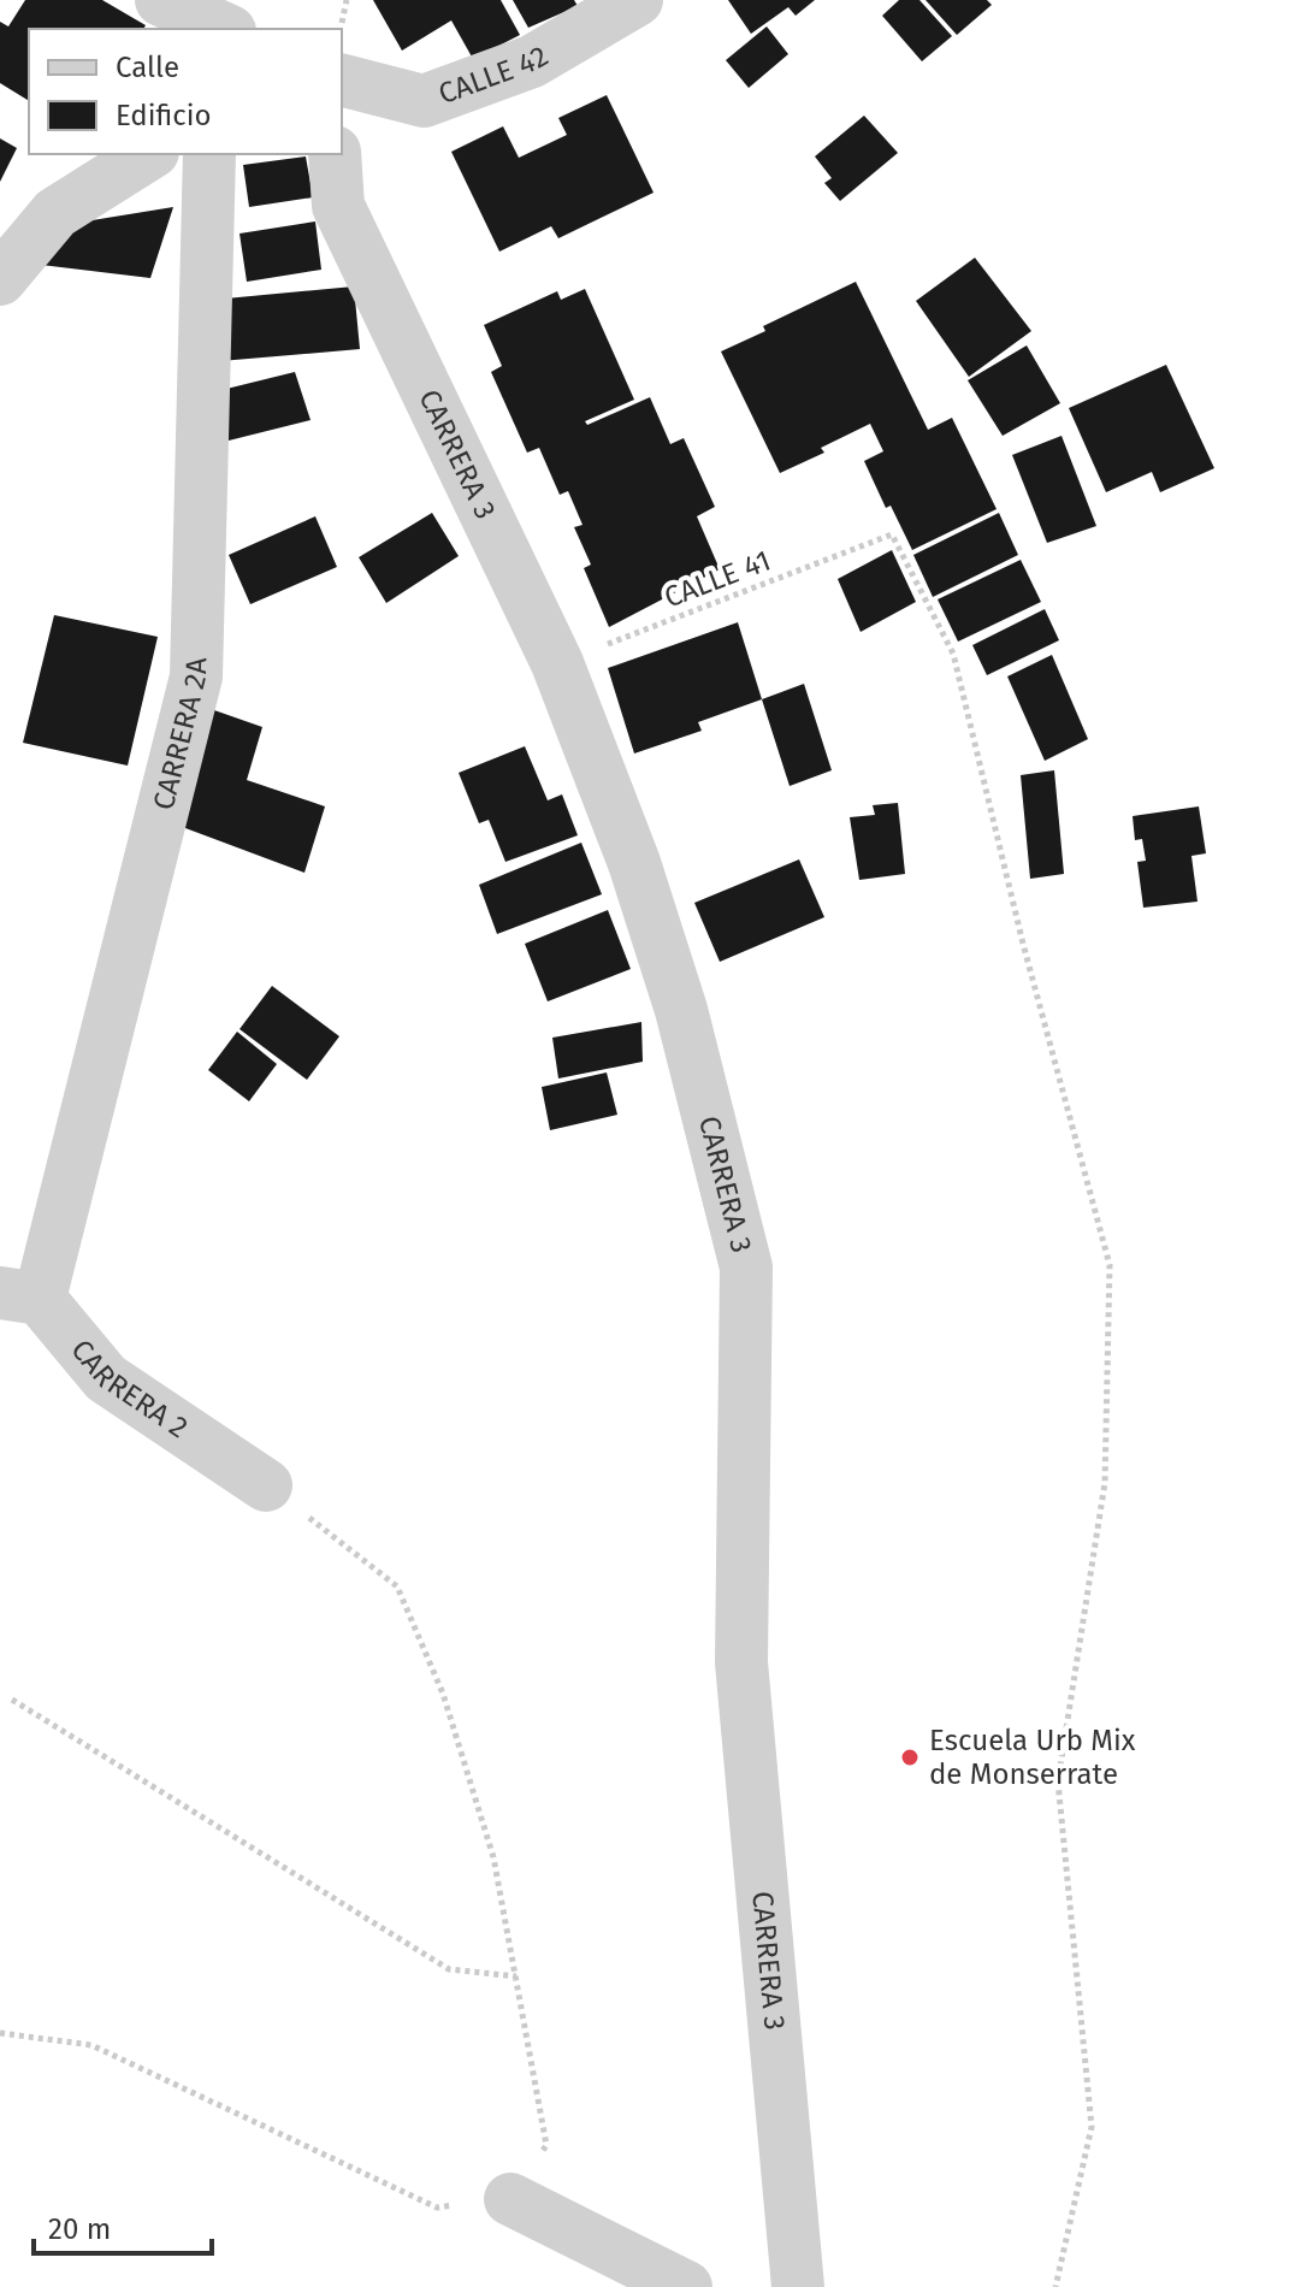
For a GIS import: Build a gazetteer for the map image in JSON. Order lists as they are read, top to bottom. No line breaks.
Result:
{"streets":{"street":["CALLE 42","CARRERA 3","CARRERA 2A","CARRERA 2"],"path":["CALLE 41"]},"crossings":[["CARRERA 3","CALLE 41"],["CARRERA 2A","CARRERA 2"]],"places":["Escuela Urb Mix de Monserrate"],"legend":["Calle","Edificio"],"scale_bar":"20 m"}
